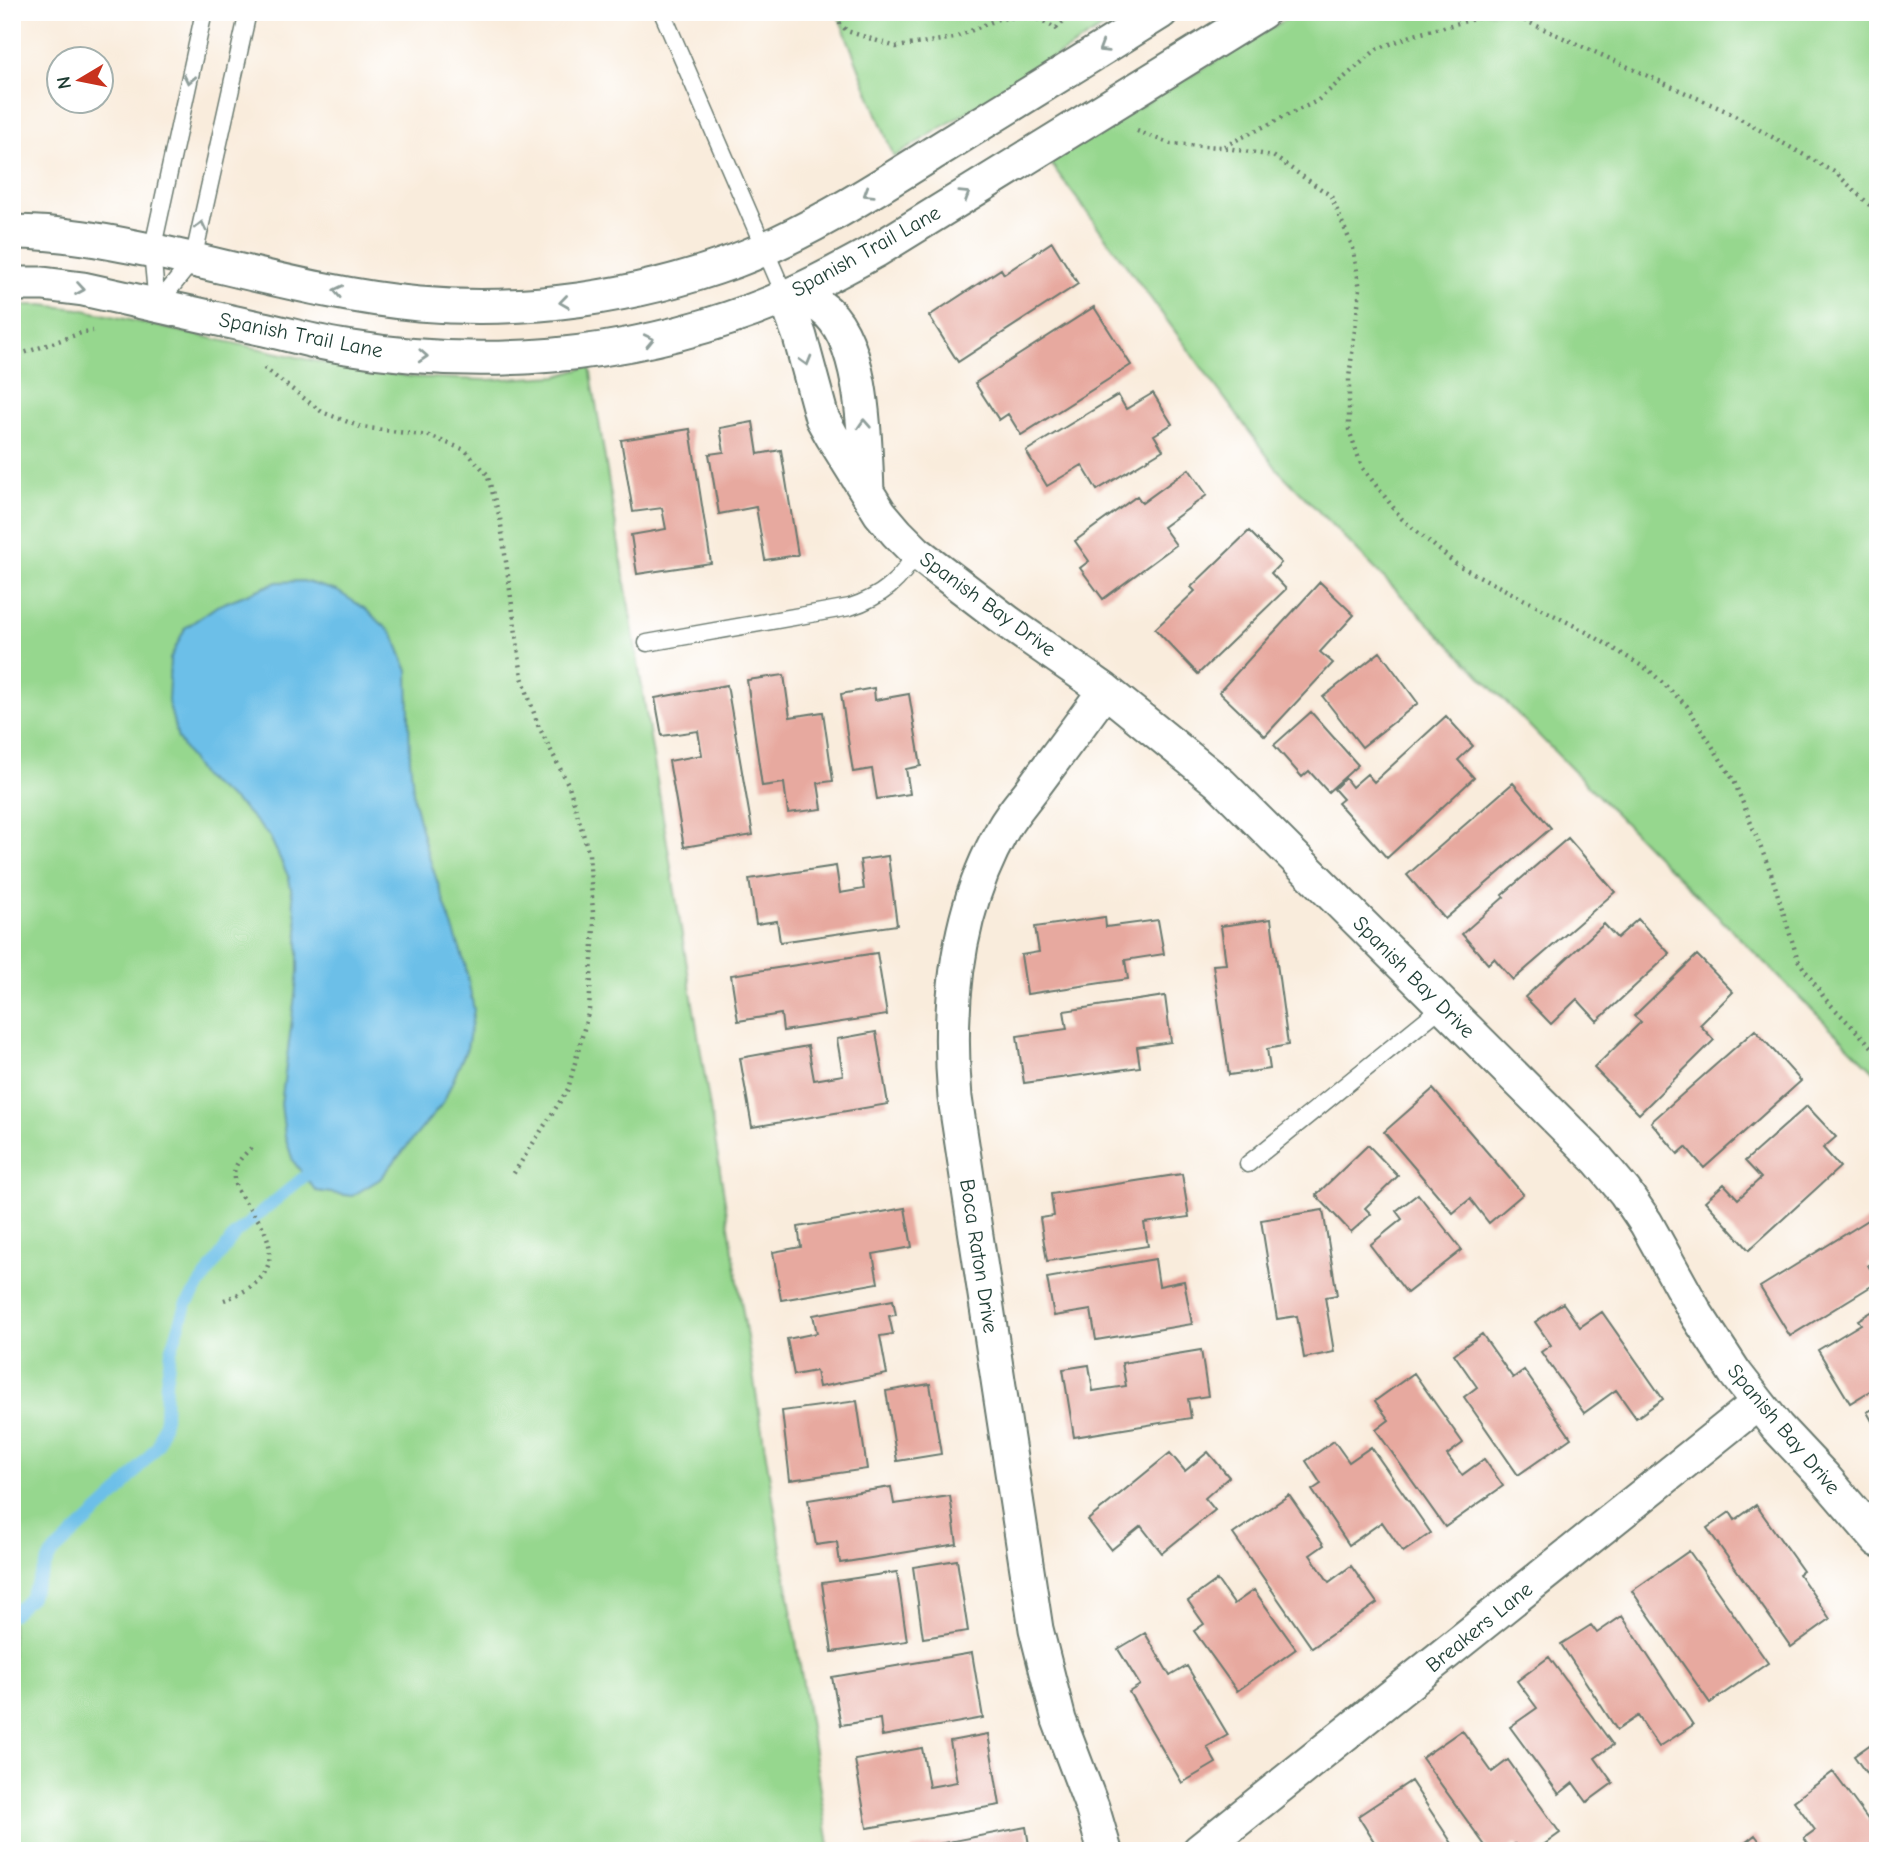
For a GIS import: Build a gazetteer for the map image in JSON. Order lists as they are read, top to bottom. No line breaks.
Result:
{"streets":{"street":["Spanish Trail Lane","Spanish Bay Drive","Boca Raton Drive","Breakers Lane"]},"crossings":[["Spanish Trail Lane","Spanish Bay Drive"],["Spanish Bay Drive","Boca Raton Drive"],["Spanish Bay Drive","Breakers Lane"]],"north":"left"}
